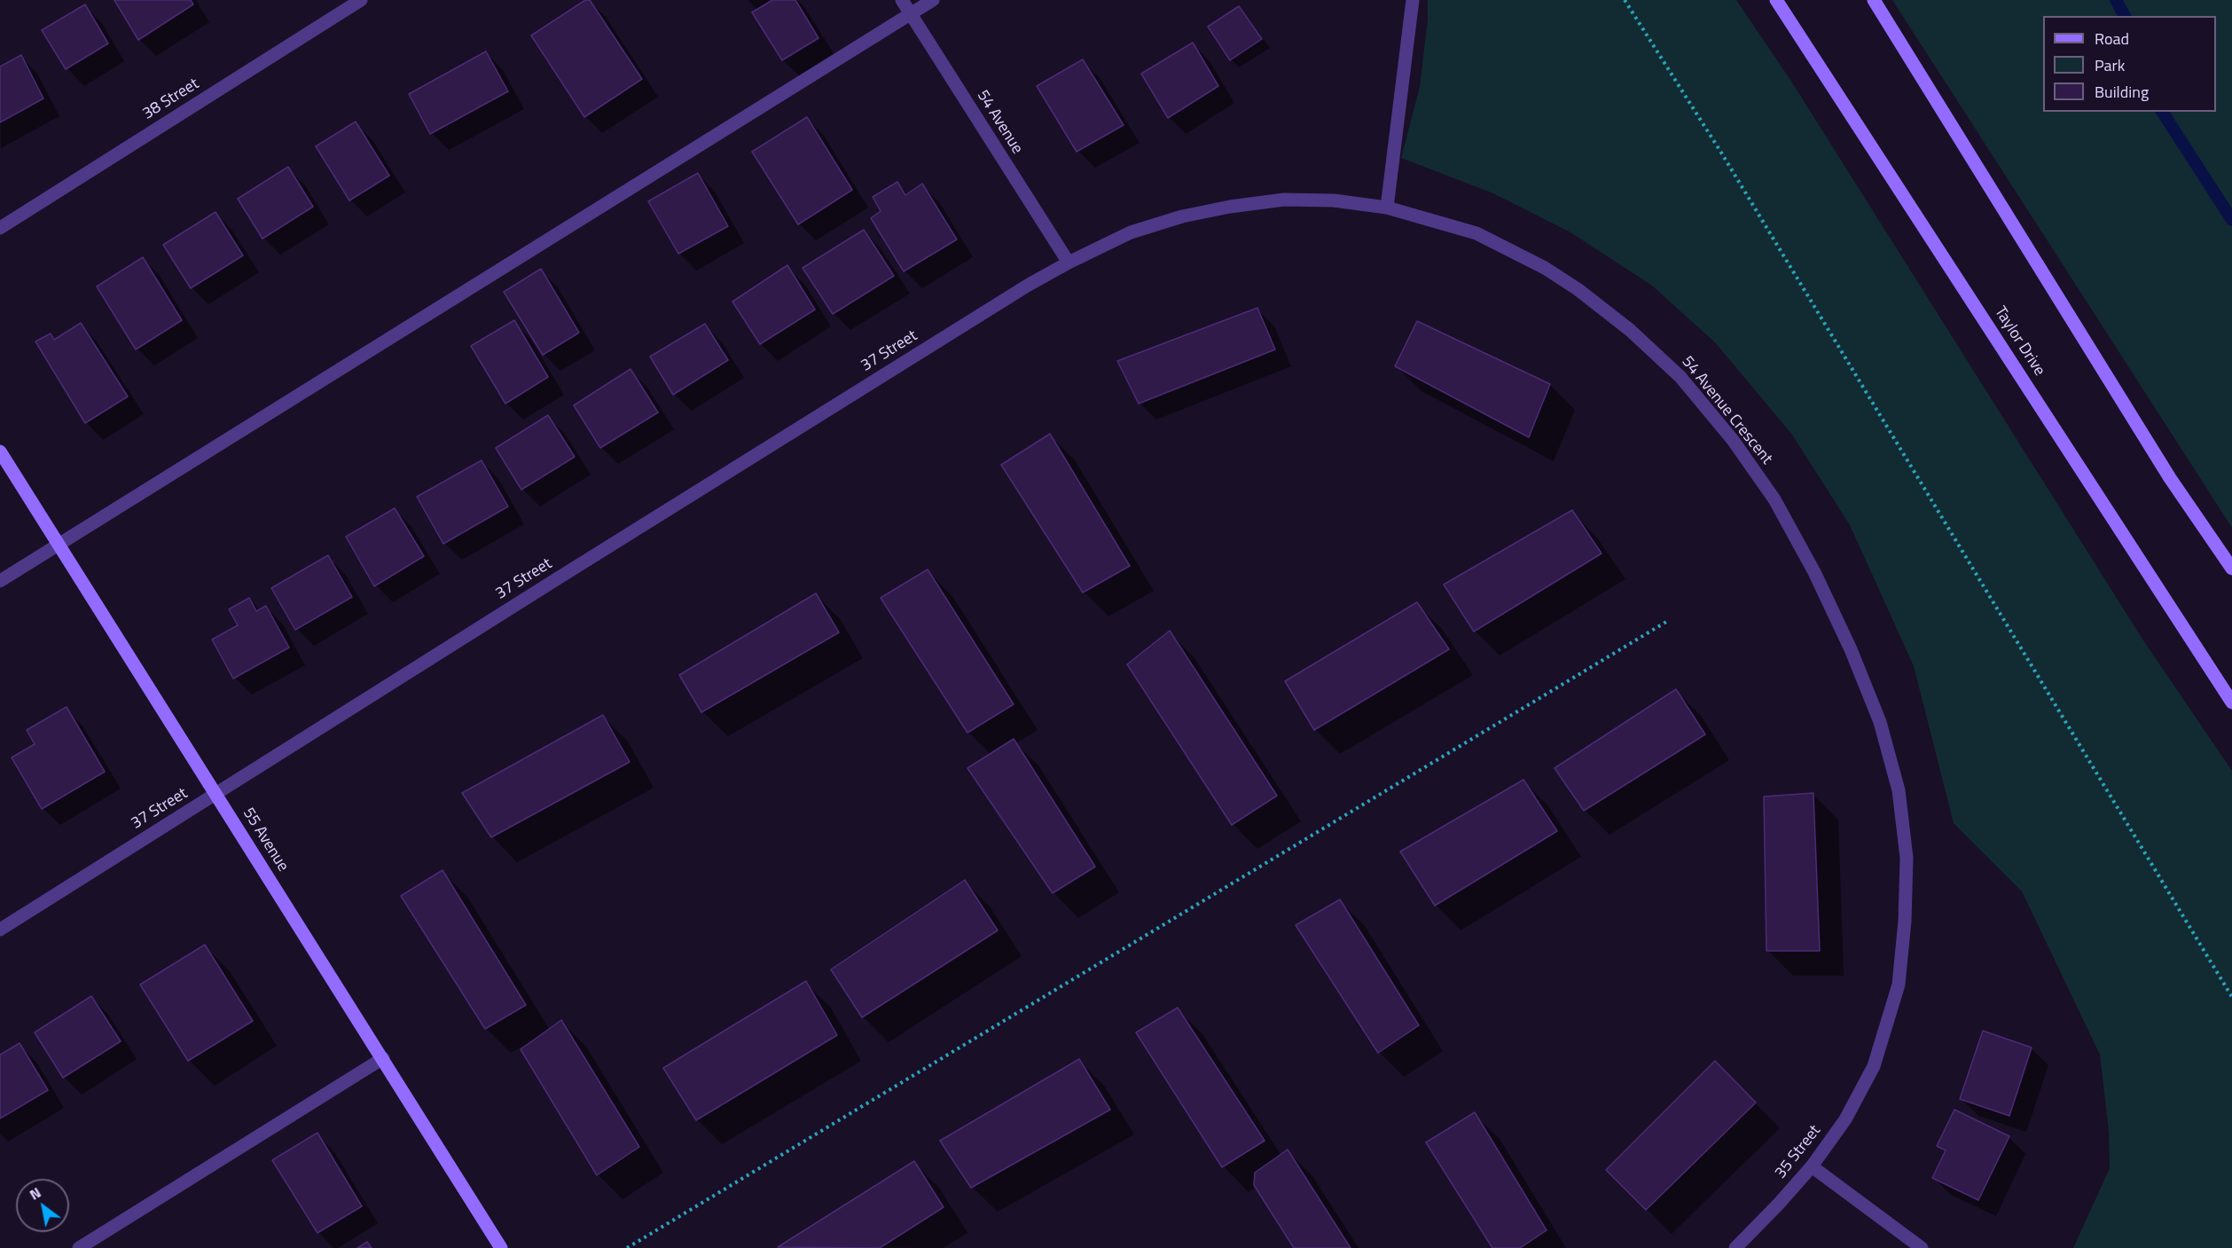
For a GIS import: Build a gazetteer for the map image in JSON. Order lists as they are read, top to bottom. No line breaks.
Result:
{"streets":{"main road":["Taylor Drive","55 Avenue"],"street":["38 Street","54 Avenue","37 Street","54 Avenue Crescent","35 Street"]},"crossings":[["54 Avenue","37 Street"],["54 Avenue","54 Avenue Crescent"],["37 Street","54 Avenue Crescent"],["37 Street","55 Avenue"],["54 Avenue Crescent","35 Street"]],"legend":["Road","Park","Building"],"north":"top left"}
